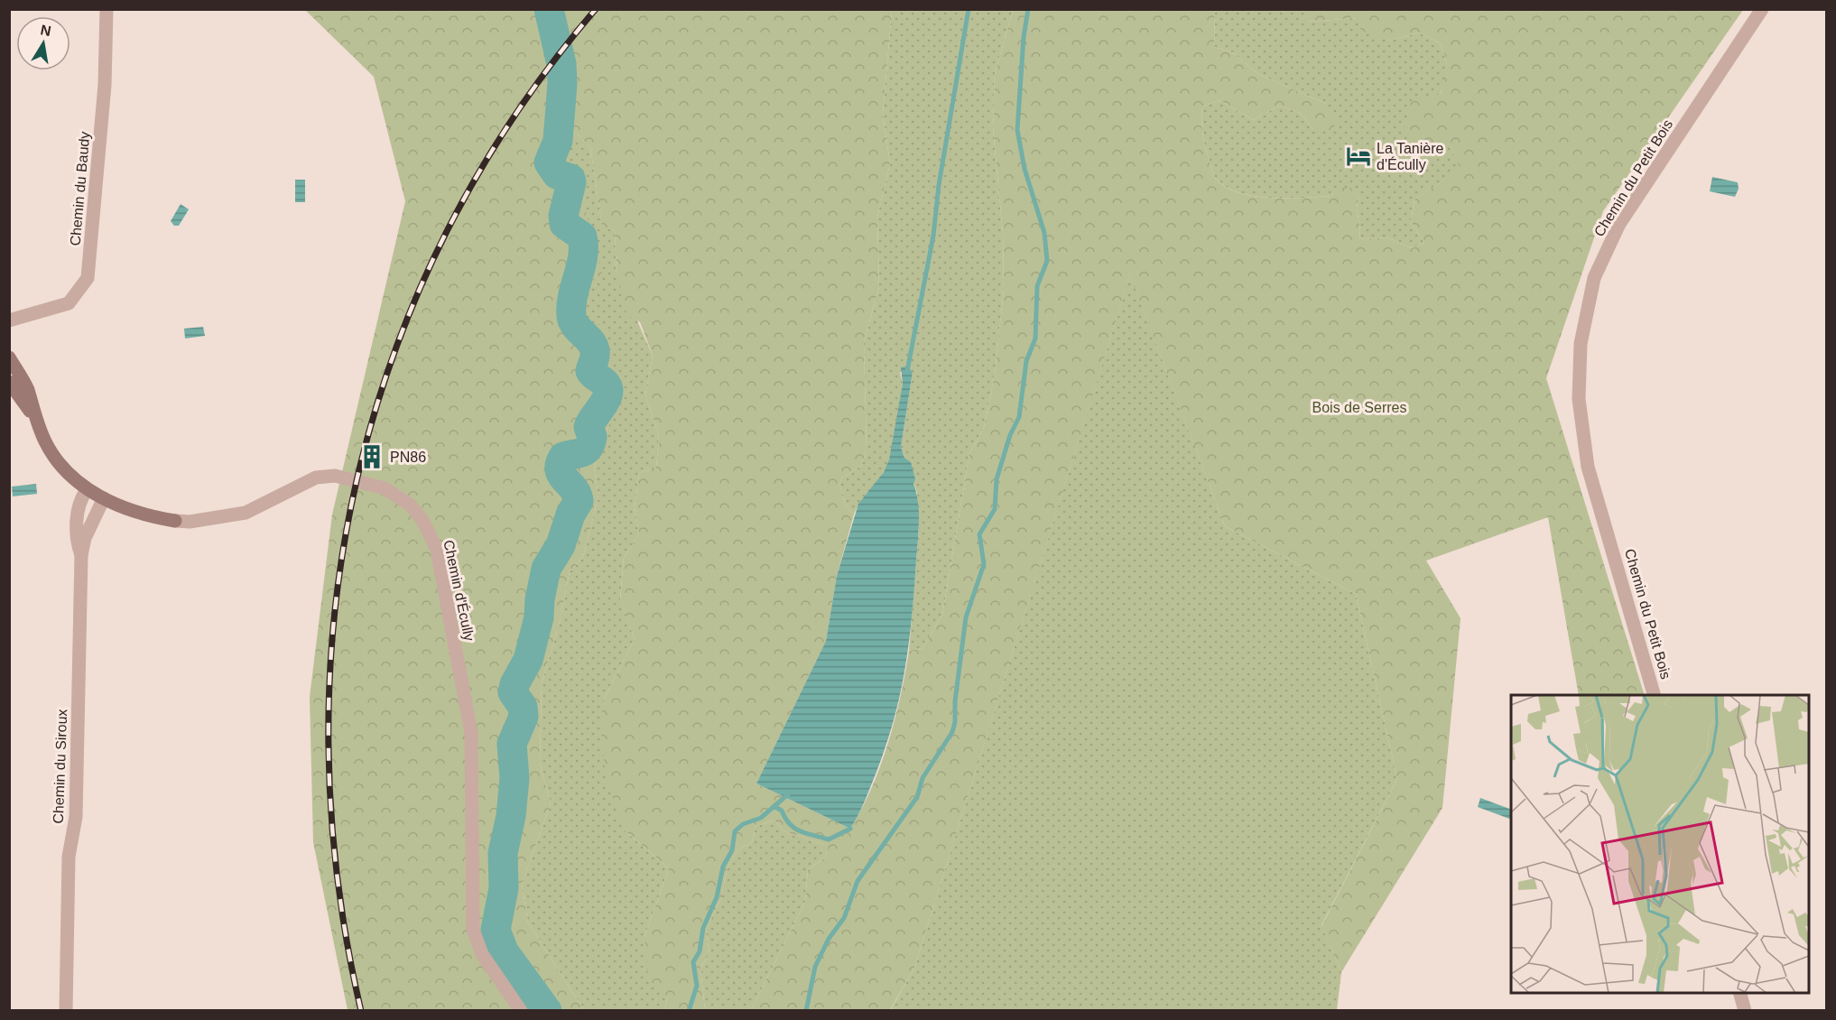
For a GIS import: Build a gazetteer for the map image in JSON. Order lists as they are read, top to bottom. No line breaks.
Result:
{"streets":{"street":["Chemin du Petit Bois","Chemin du Baudy","Chemin d'Écully","Chemin du Siroux"]},"crossings":[["Chemin d'Écully","Chemin du Siroux"]],"parks":["Bois de Serres"],"places":{"hotel":["La Tanière d'Écully"],"building":["PN86"]},"north":"top"}
